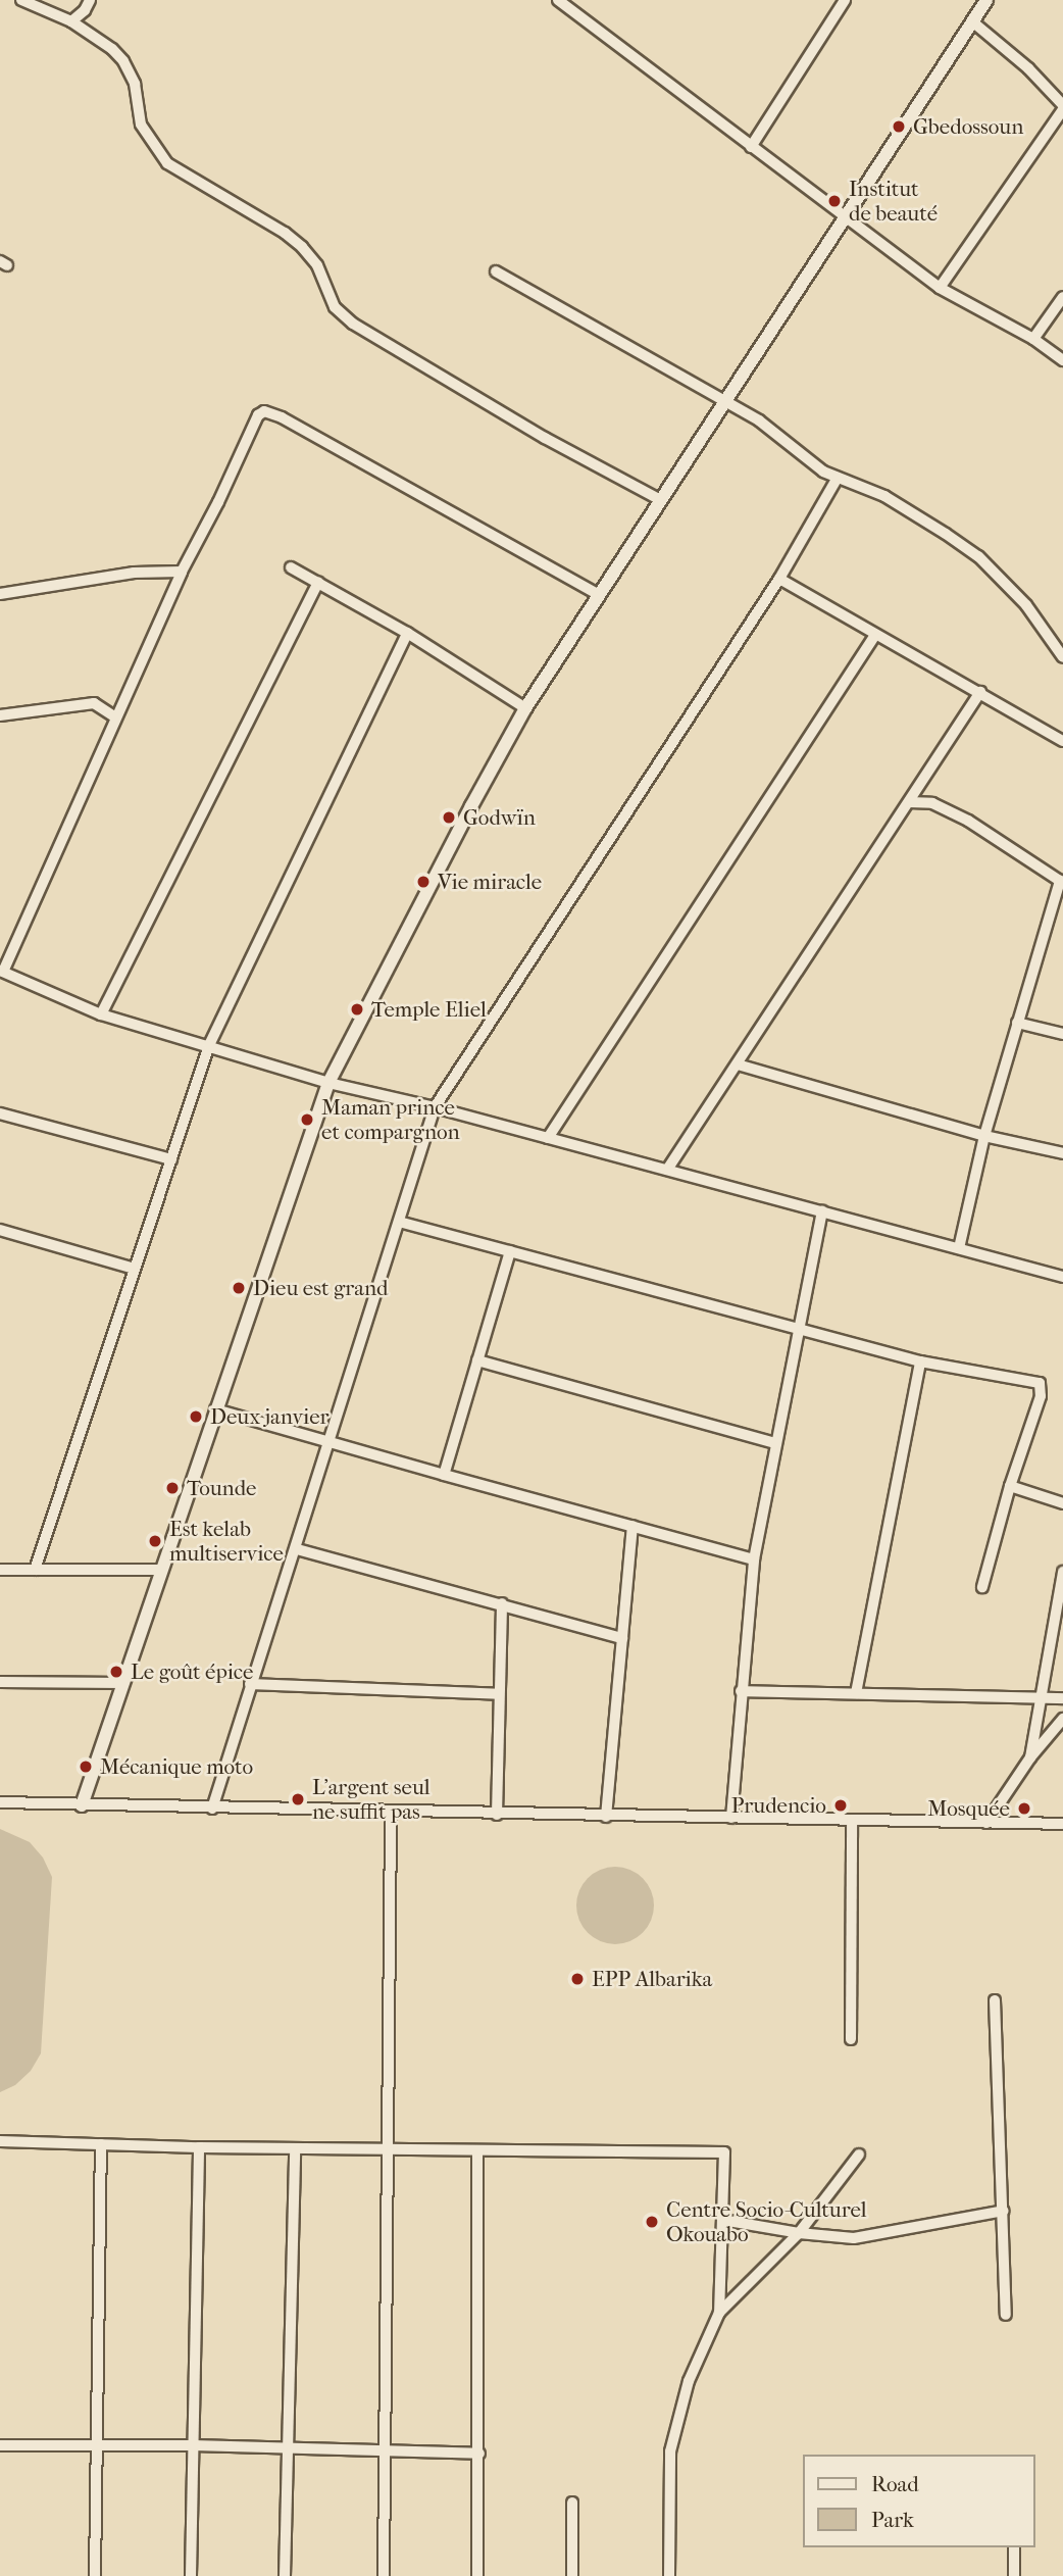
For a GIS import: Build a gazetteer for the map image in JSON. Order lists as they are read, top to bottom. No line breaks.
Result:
{"places":["Gbedossoun","Institut de beauté","Godwïn","Vie miracle","Temple Eliel","Maman prince et compargnon","Dieu est grand","Deux janvier","Tounde","Est kelab multiservice","Le goût épice","Mécanique moto","L'argent seul ne suffit pas","Prudencio","Mosquée","EPP Albarika","Centre Socio-Culturel Okouabo"],"legend":["Road","Park"]}
